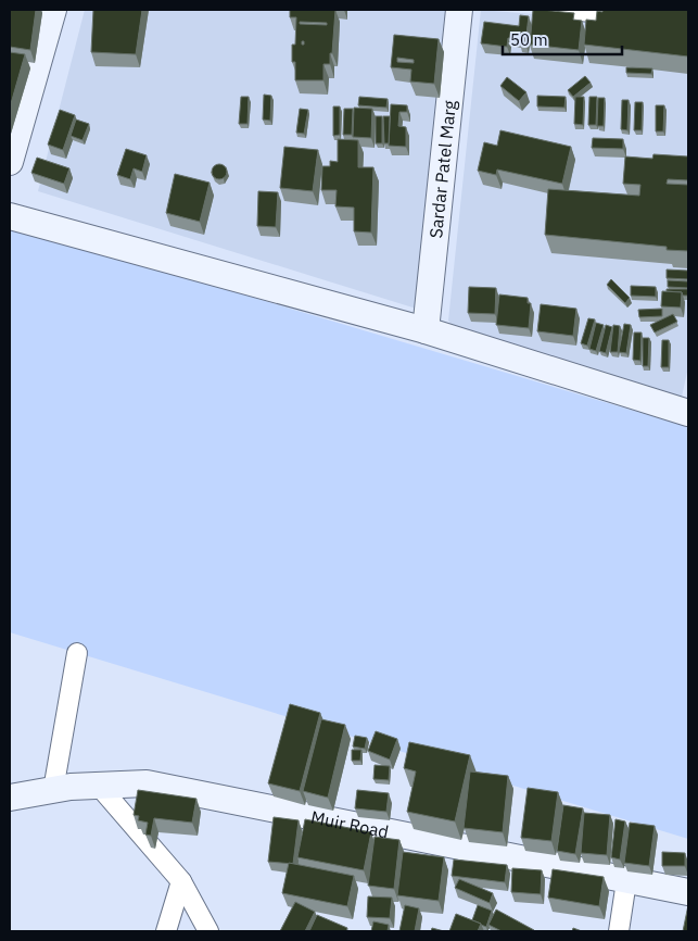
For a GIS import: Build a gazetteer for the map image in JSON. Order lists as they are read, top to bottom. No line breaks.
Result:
{"streets":{"street":["Sardar Patel Marg","Muir Road"]},"scale_bar":"50 m"}
